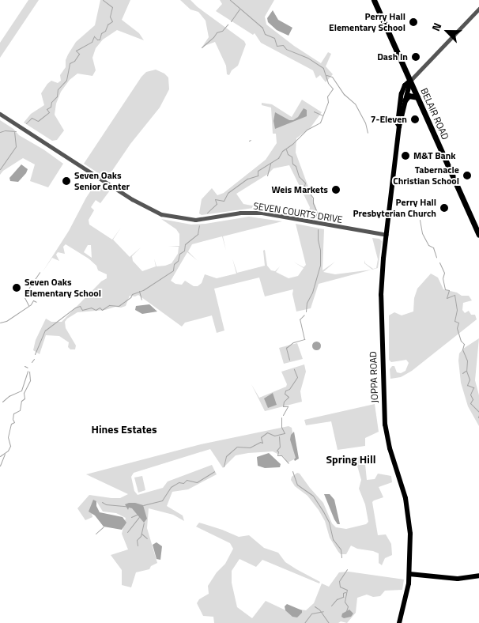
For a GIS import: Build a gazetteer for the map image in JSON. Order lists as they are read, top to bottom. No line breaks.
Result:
{"streets":{"highway":["BELAIR ROAD"],"main road":["JOPPA ROAD"],"street":["SEVEN COURTS DRIVE"]},"crossings":[["BELAIR ROAD","JOPPA ROAD"],["SEVEN COURTS DRIVE","JOPPA ROAD"]],"districts":["Hines Estates","Spring Hill"],"places":["Perry Hall Elementary School","Dash In","7-Eleven","M&T Bank","Tabernacle Christian School","Seven Oaks Senior Center","Weis Markets","Perry Hall Presbyterian Church","Seven Oaks Elementary School"],"north":"top left"}
